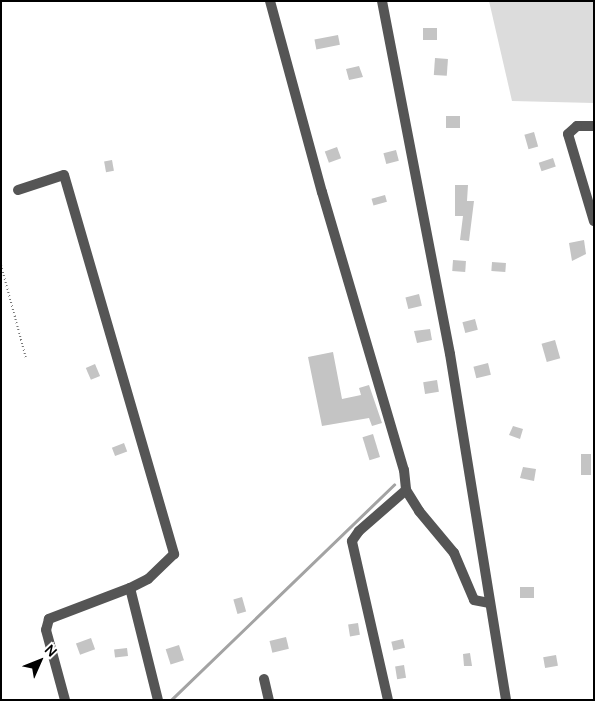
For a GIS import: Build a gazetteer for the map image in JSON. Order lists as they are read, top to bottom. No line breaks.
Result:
{"north":"top right"}
